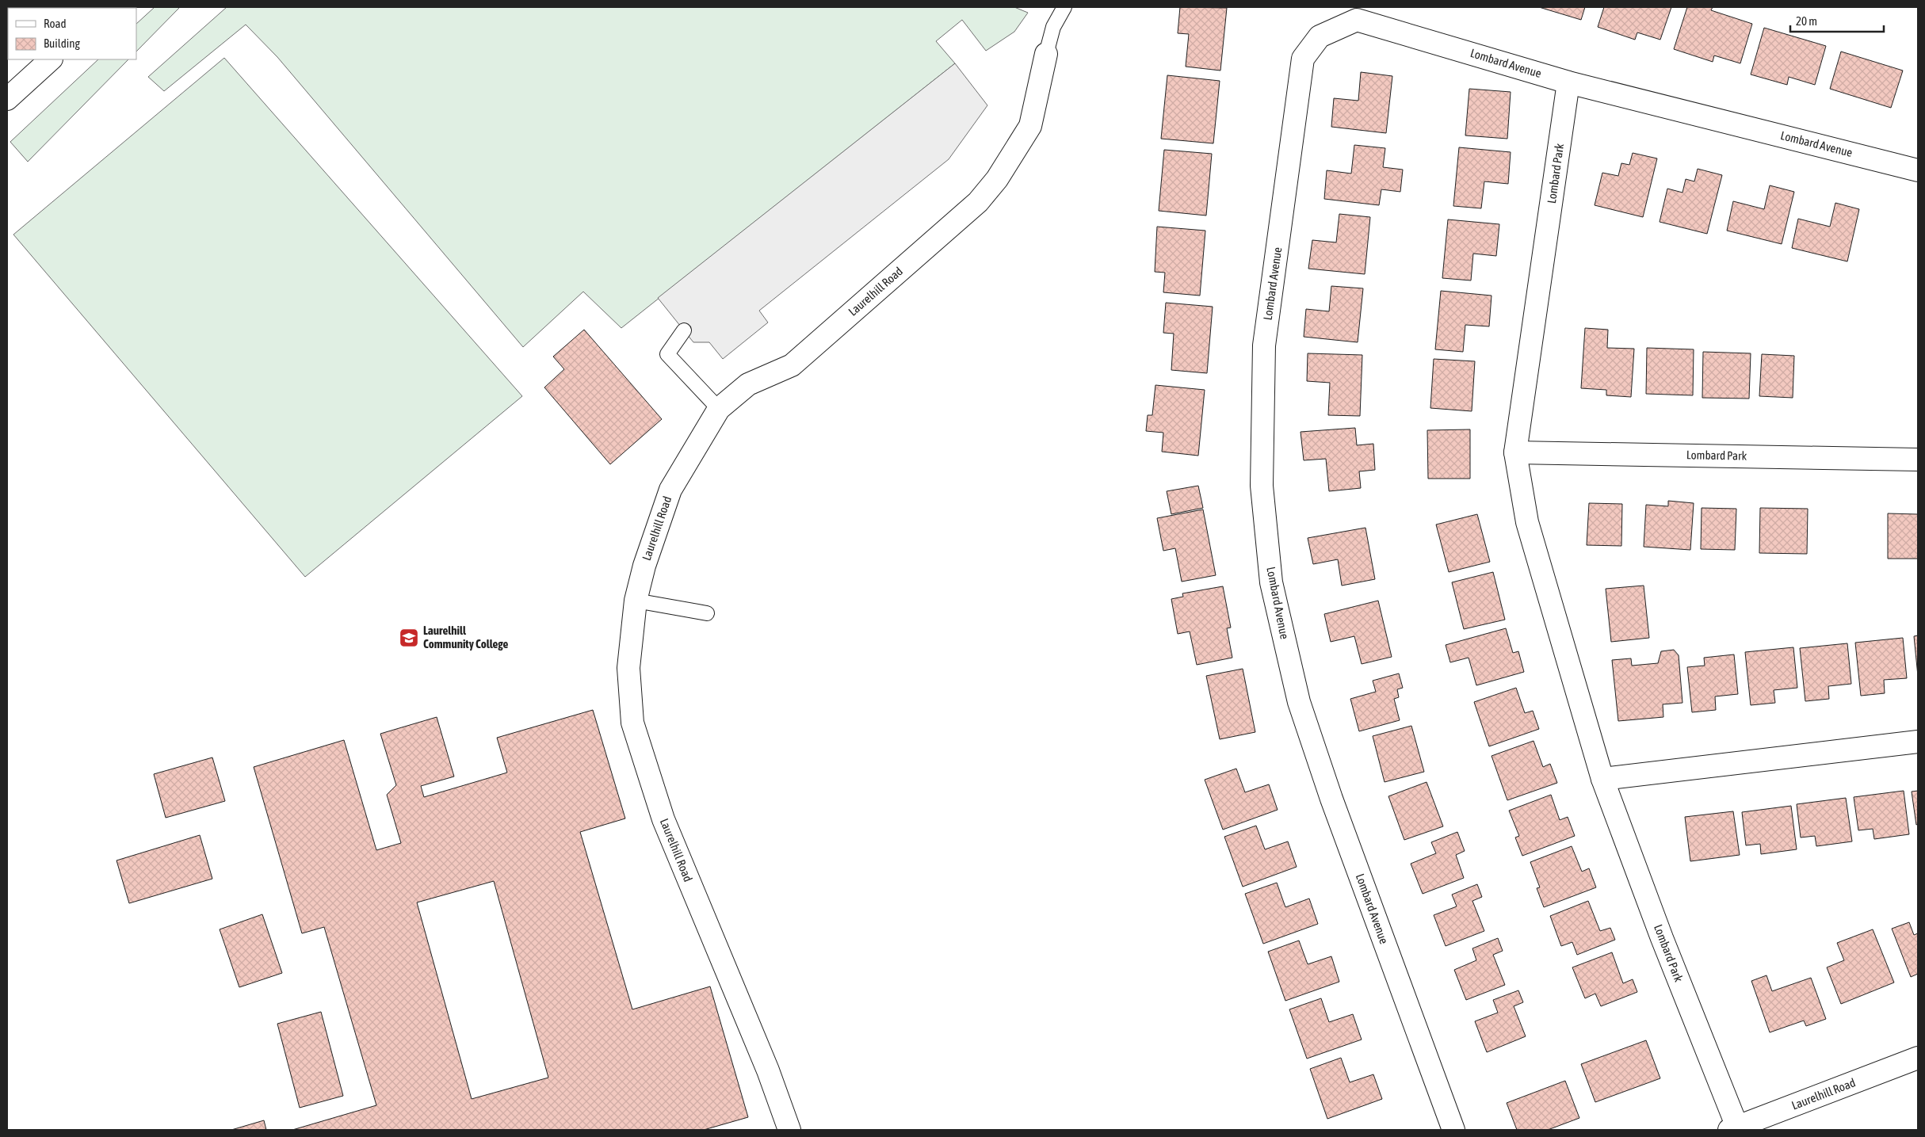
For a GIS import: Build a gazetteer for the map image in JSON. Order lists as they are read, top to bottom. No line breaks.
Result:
{"streets":{"street":["Lombard Avenue","Lombard Park","Laurelhill Road"]},"crossings":[["Lombard Avenue","Lombard Park"],["Lombard Park","Laurelhill Road"]],"places":{"school or university":["Laurelhill Community College"]},"legend":["Road","Building"],"scale_bar":"20 m"}
